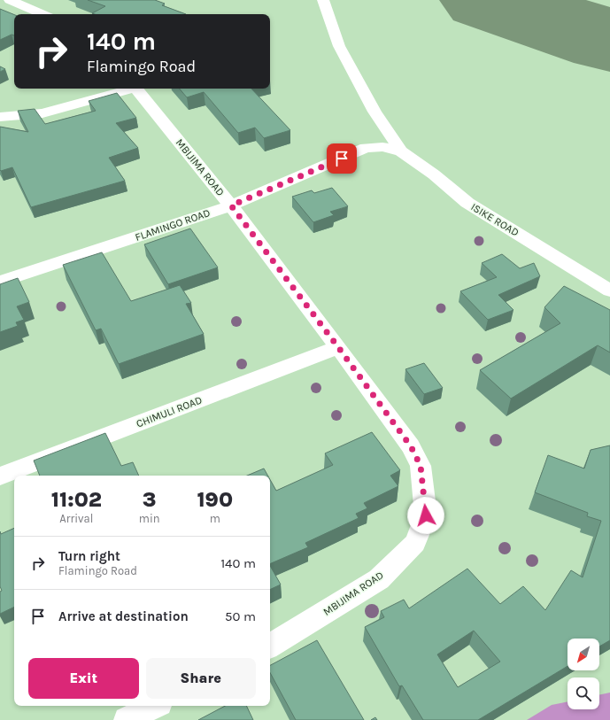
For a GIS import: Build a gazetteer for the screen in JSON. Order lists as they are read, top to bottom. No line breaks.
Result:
{"streets":{"street":["MBIJIMA ROAD","ISIKE ROAD","FLAMINGO ROAD","CHIMULI ROAD"]},"crossings":[["MBIJIMA ROAD","FLAMINGO ROAD"],["MBIJIMA ROAD","CHIMULI ROAD"],["ISIKE ROAD","FLAMINGO ROAD"]],"north":"bottom left","page":{"turn":["140 m","Flamingo Road"],"eta":["11:02","Arrival","3","min","190","m"],"list":[{"name":"Turn right","note":"Flamingo Road","value":"140 m"},{"name":"Arrive at destination","value":"50 m"}],"buttons":["Exit","Share"]}}
